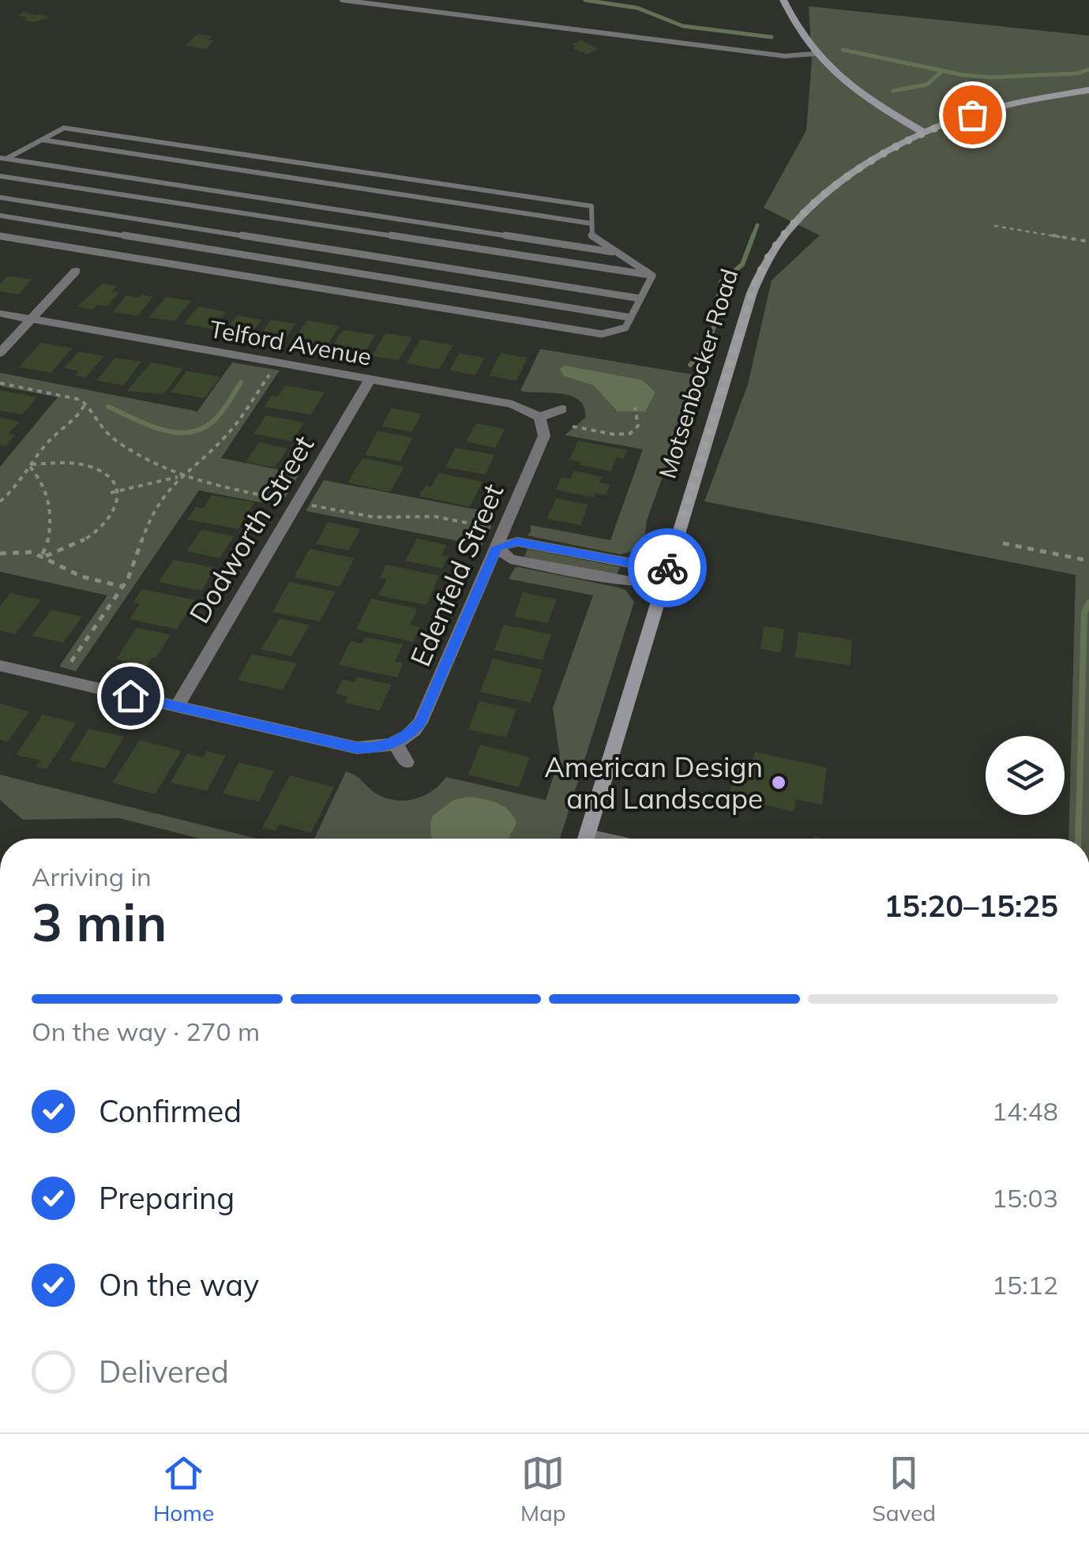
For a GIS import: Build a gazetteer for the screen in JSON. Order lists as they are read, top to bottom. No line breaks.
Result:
{"streets":{"main road":["Motsenbocker Road"],"street":["Telford Avenue","Dodworth Street","Edenfeld Street"]},"crossings":[["Telford Avenue","Dodworth Street"],["Telford Avenue","Edenfeld Street"]],"places":["American Design and Landscape"],"page":{"heading":["3 min","Arriving in","15:20–15:25"],"bar":"On the way · 270 m","list":[["Confirmed","14:48"],["Preparing","15:03"],["On the way","15:12"],"Delivered"],"tabs":["Home","Map","Saved"]}}
